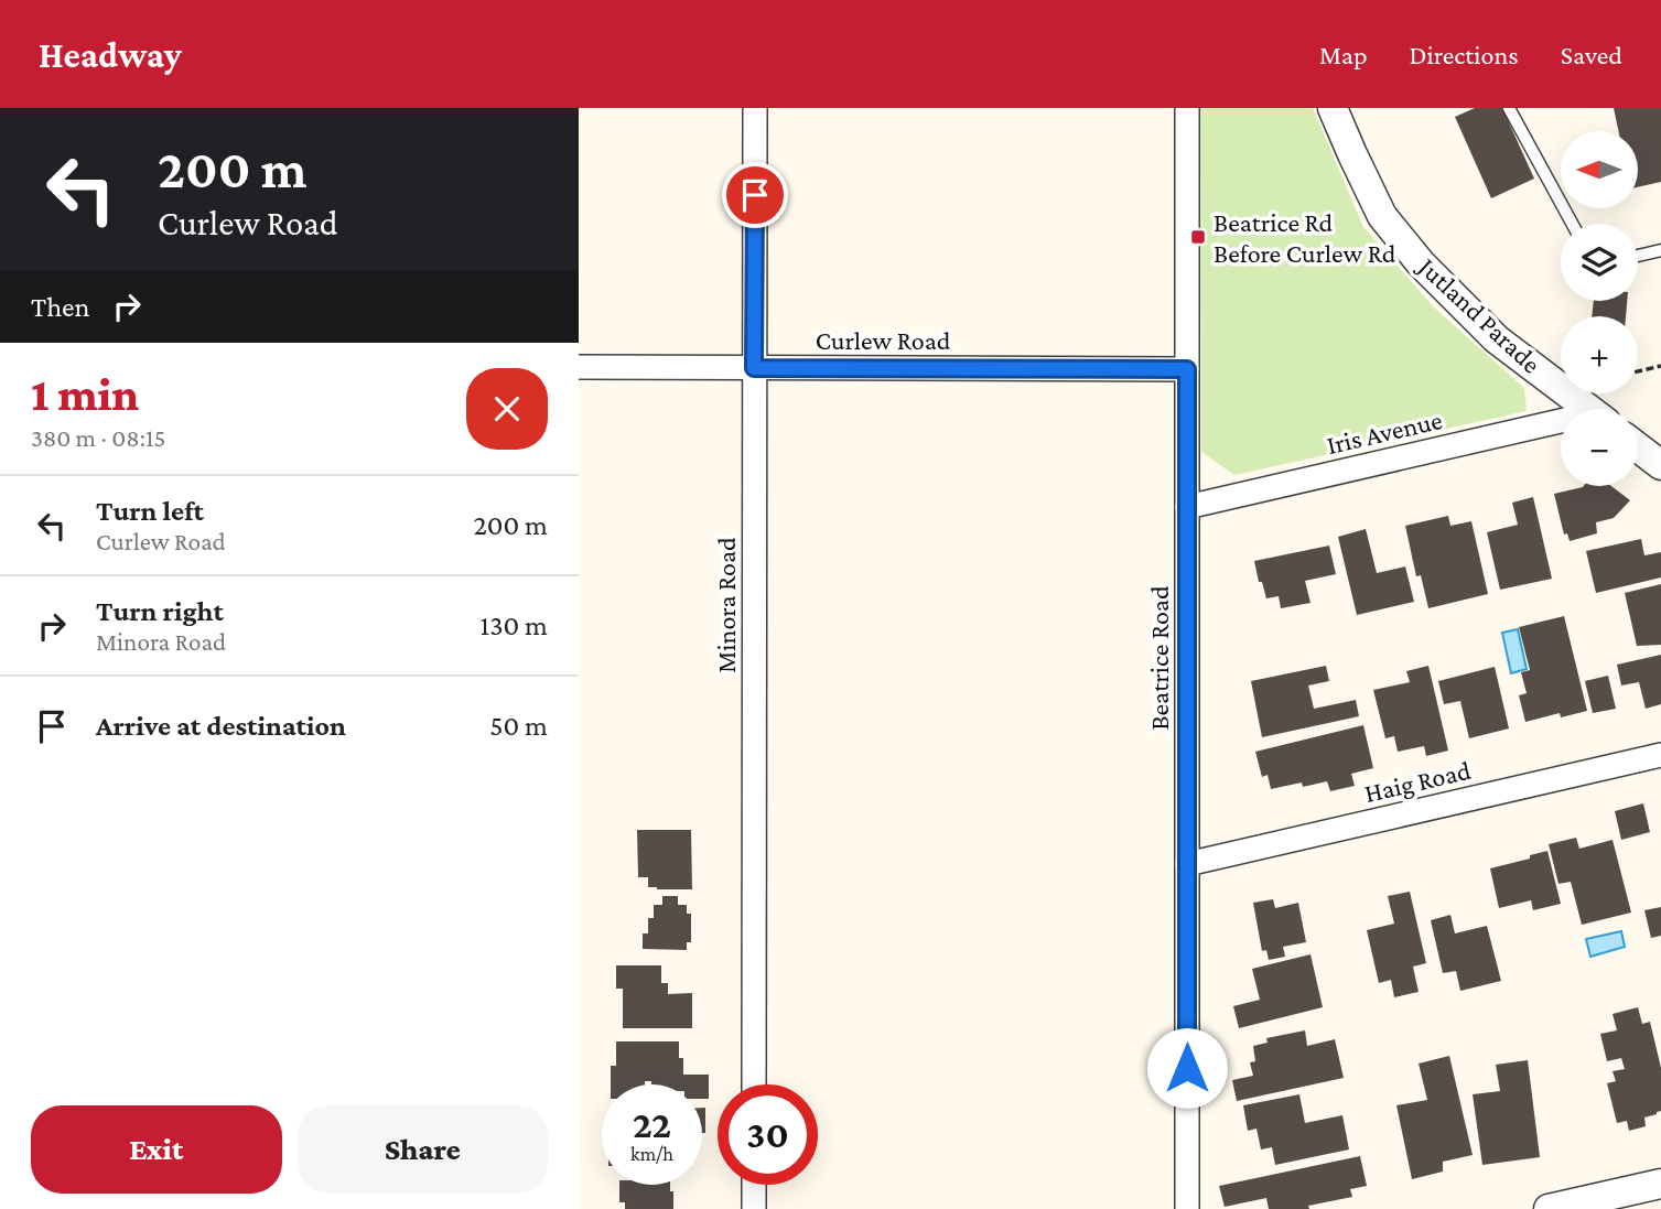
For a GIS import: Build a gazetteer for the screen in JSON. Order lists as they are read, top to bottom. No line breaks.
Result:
{"streets":{"street":["Jutland Parade","Curlew Road","Iris Avenue","Minora Road","Beatrice Road","Haig Road"]},"crossings":[["Curlew Road","Minora Road"],["Curlew Road","Beatrice Road"],["Iris Avenue","Beatrice Road"],["Beatrice Road","Haig Road"]],"places":{"transit":["Beatrice Rd Before Curlew Rd"]},"north":"left","page":{"header":"Headway","nav":["Map","Directions","Saved"],"turn":["200 m","Curlew Road"],"map_buttons":["+","−"],"then":"Then","heading":["1 min","380 m · 08:15"],"list":[{"name":"Turn left","note":"Curlew Road","value":"200 m"},{"name":"Turn right","note":"Minora Road","value":"130 m"},{"name":"Arrive at destination","value":"50 m"}],"speed":"22 km/h","limit":"30","buttons":["Exit","Share"]}}
